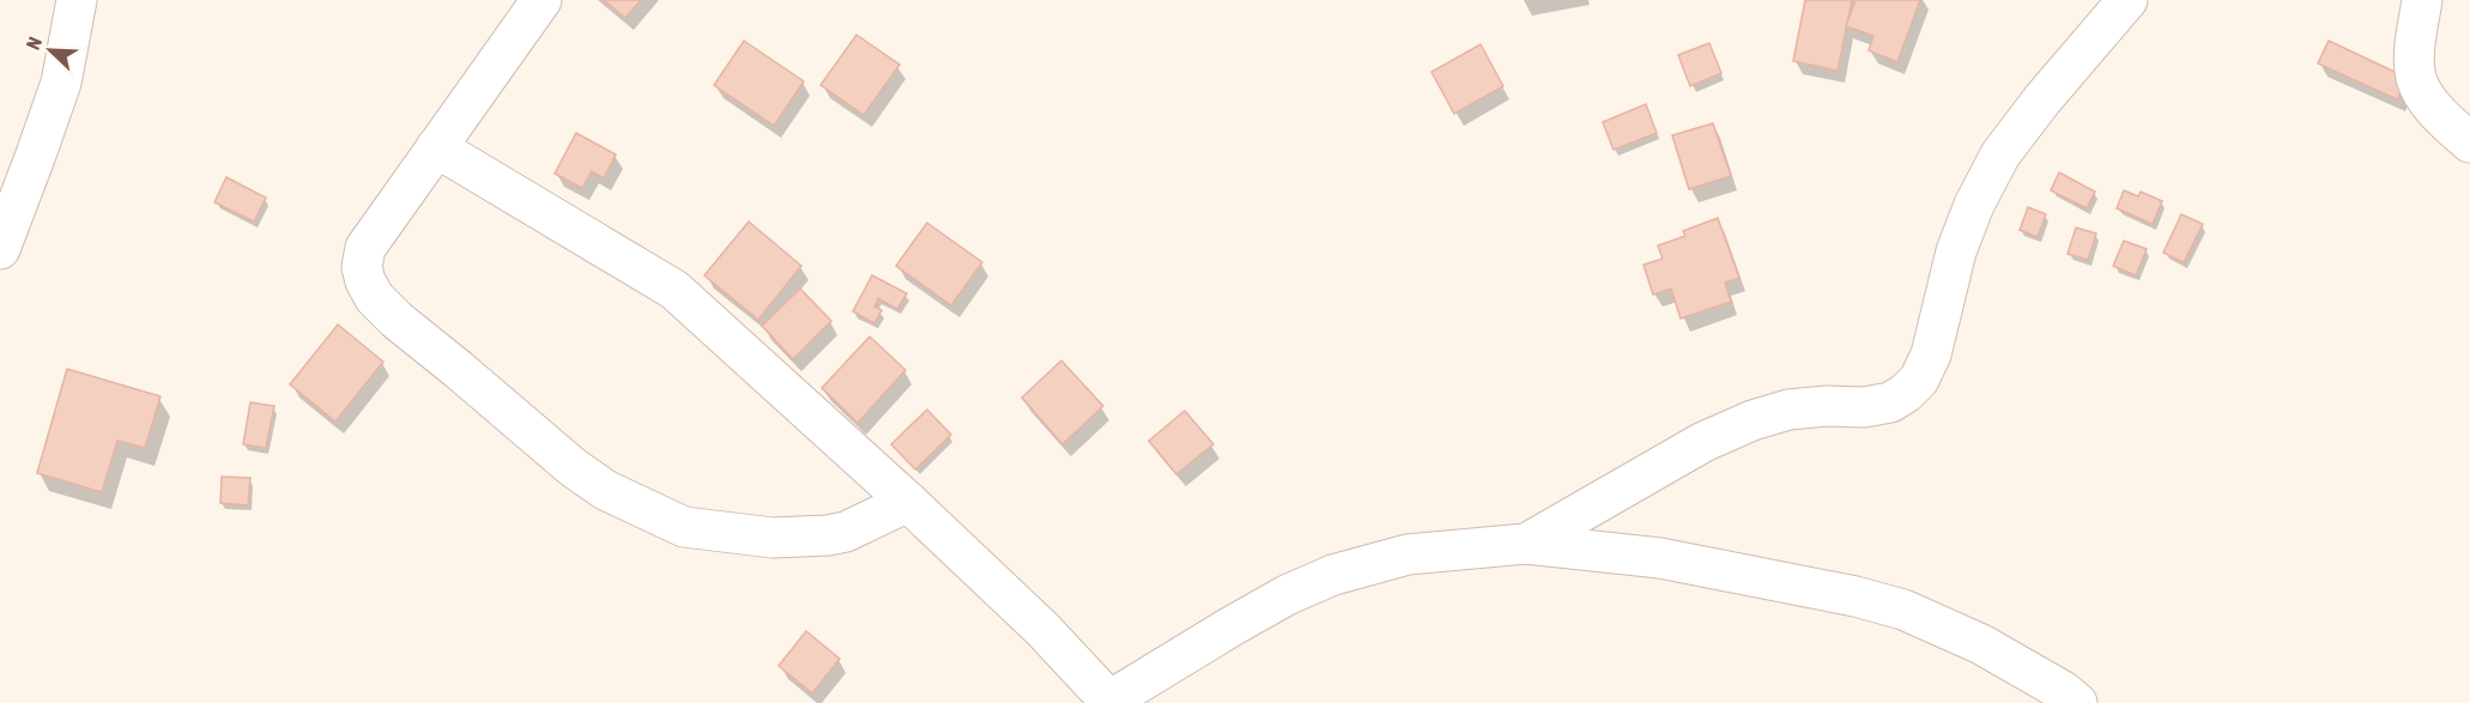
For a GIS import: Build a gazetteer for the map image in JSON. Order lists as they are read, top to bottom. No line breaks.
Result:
{"north":"top left"}
